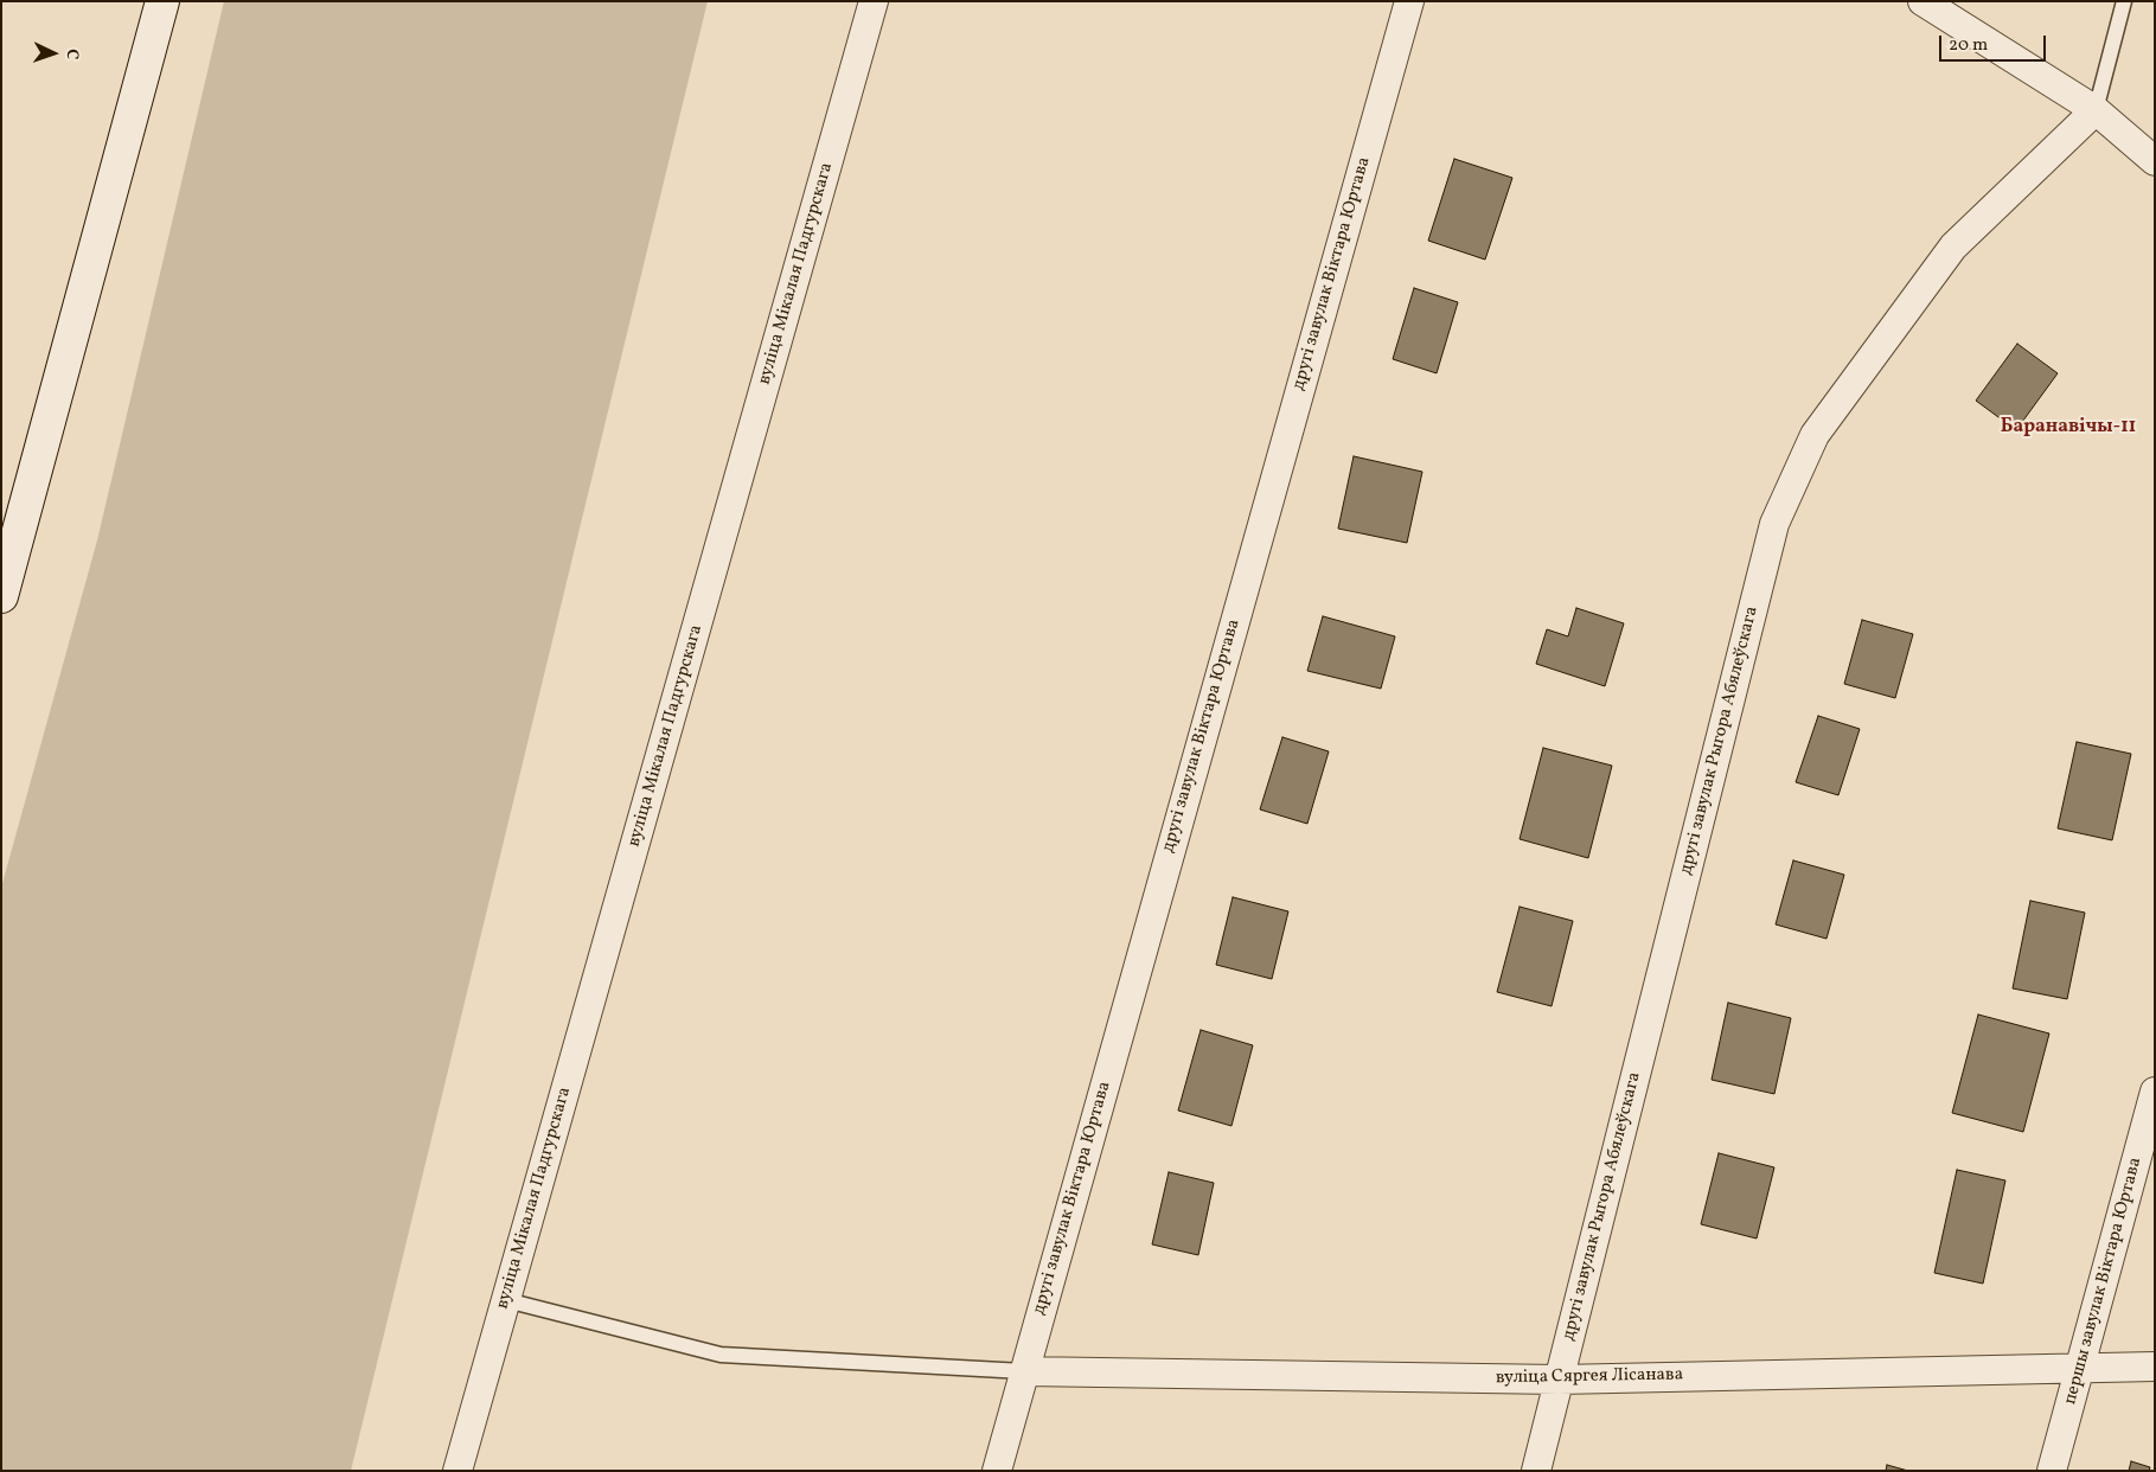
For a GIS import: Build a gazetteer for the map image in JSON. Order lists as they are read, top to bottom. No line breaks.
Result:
{"streets":{"street":["вуліца Мікалая Падгурскага","другі завулак Віктара Юртава","другі завулак Рыгора Абялеўскага","першы завулак Віктара Юртава","вуліца Сяргея Лісанава"]},"crossings":[["другі завулак Віктара Юртава","вуліца Сяргея Лісанава"],["другі завулак Рыгора Абялеўскага","вуліца Сяргея Лісанава"],["першы завулак Віктара Юртава","вуліца Сяргея Лісанава"]],"districts":["Баранавічы-11"],"scale_bar":"20 m","north":"right"}
